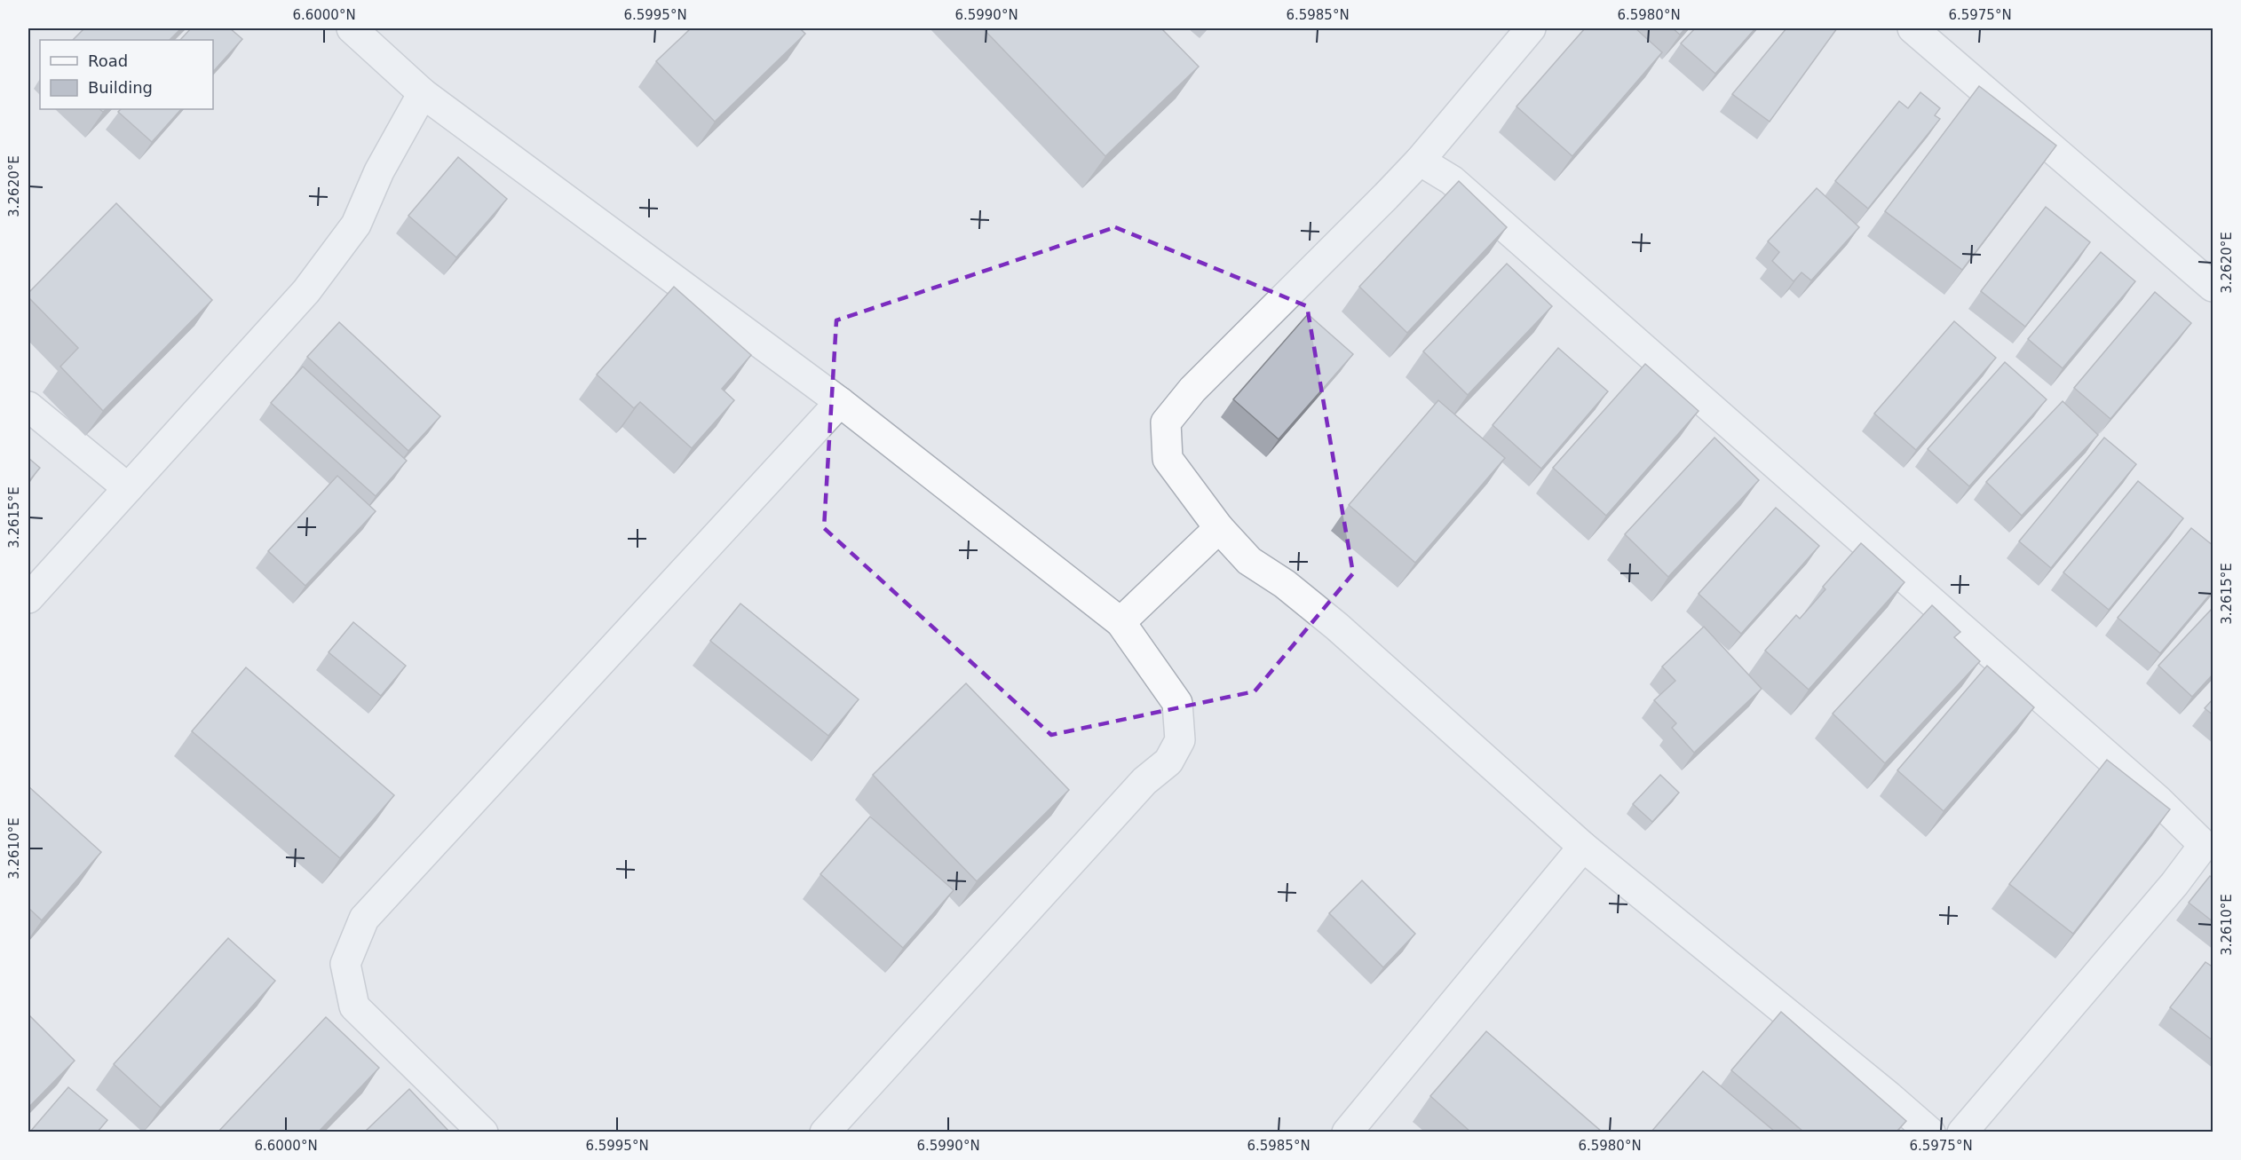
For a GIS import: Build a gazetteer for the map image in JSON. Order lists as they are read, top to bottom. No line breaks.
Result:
{"legend":["Road","Building"],"coordinates":["6.6000°N","6.5995°N","6.5990°N","6.5985°N","6.5980°N","6.5975°N","3.2620°E","3.2615°E","3.2610°E"]}
